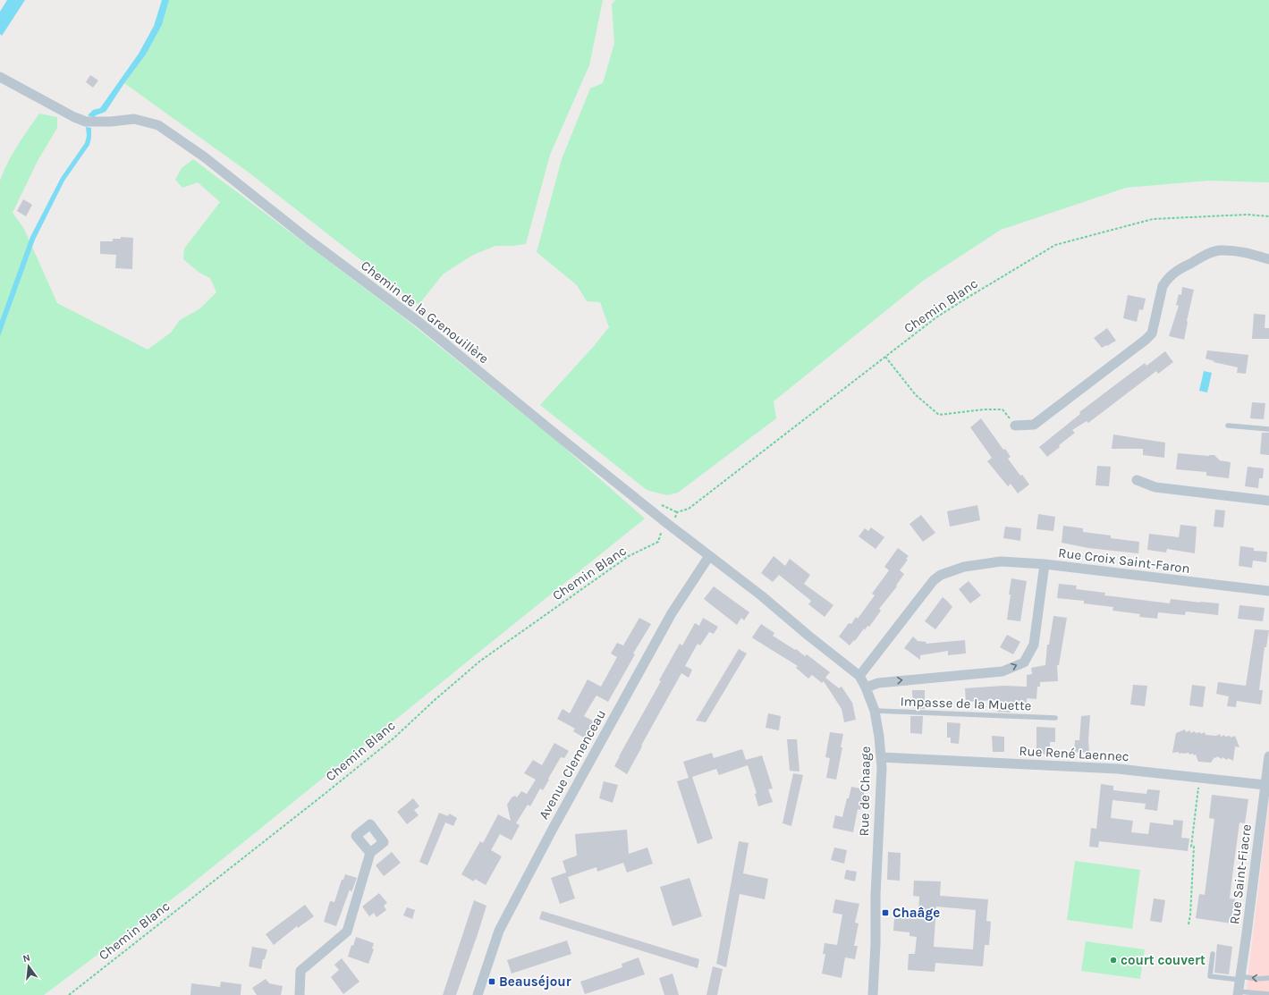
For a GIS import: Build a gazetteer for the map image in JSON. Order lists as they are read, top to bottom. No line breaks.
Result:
{"streets":{"street":["Chemin de la Grenouillère","Rue Croix Saint-Faron","Rue René Laennec","Avenue Clemenceau","Rue de Chaage","Rue Saint-Fiacre"],"lane":["Impasse de la Muette"],"path":["Chemin Blanc"]},"crossings":[["Chemin de la Grenouillère","Avenue Clemenceau"],["Chemin de la Grenouillère","Rue de Chaage"],["Rue Croix Saint-Faron","Rue de Chaage"],["Impasse de la Muette","Rue de Chaage"],["Rue René Laennec","Rue de Chaage"],["Rue René Laennec","Rue Saint-Fiacre"],["Avenue Clemenceau","Rue de Chaage"]],"places":{"transit":["Chaâge","Beauséjour"],"other":["court couvert"]},"north":"top"}
